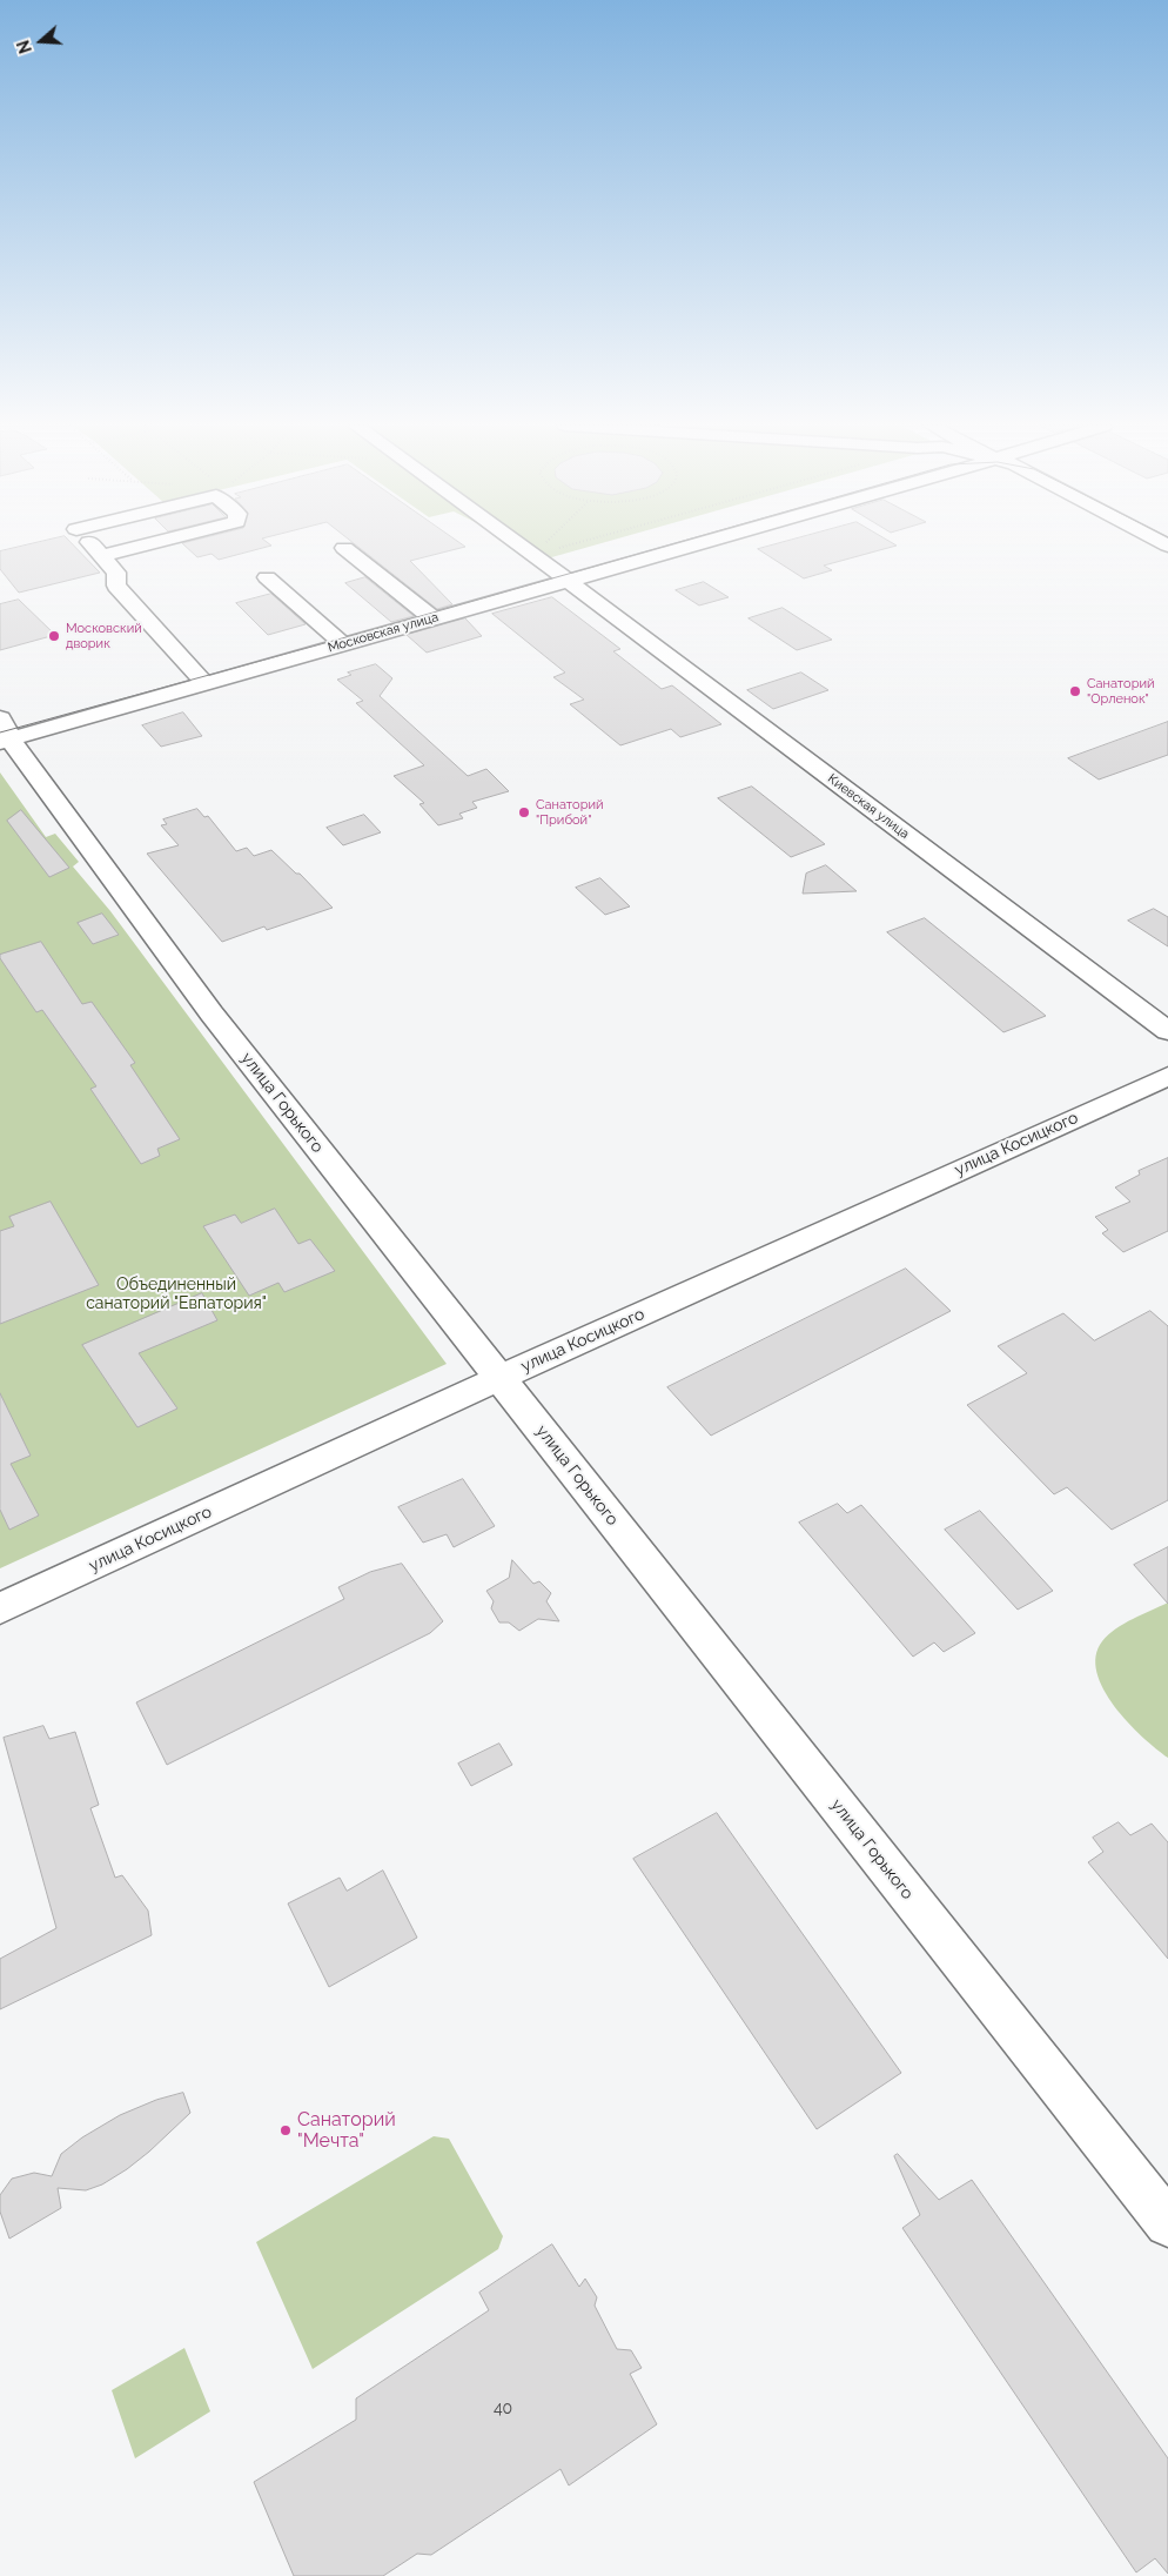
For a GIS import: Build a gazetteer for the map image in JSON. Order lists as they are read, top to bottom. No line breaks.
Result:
{"streets":{"street":["Московская улица","Киевская улица","улица Горького","улица Косицкого"]},"crossings":[["Московская улица","Киевская улица"],["Московская улица","улица Горького"],["улица Горького","улица Косицкого"]],"parks":["Объединенный санаторий \"Евпатория\""],"places":["Московский дворик","Санаторий \"Орленок\"","Санаторий \"Прибой\"","Санаторий \"Мечта\""],"house_numbers":["40"],"north":"left"}
